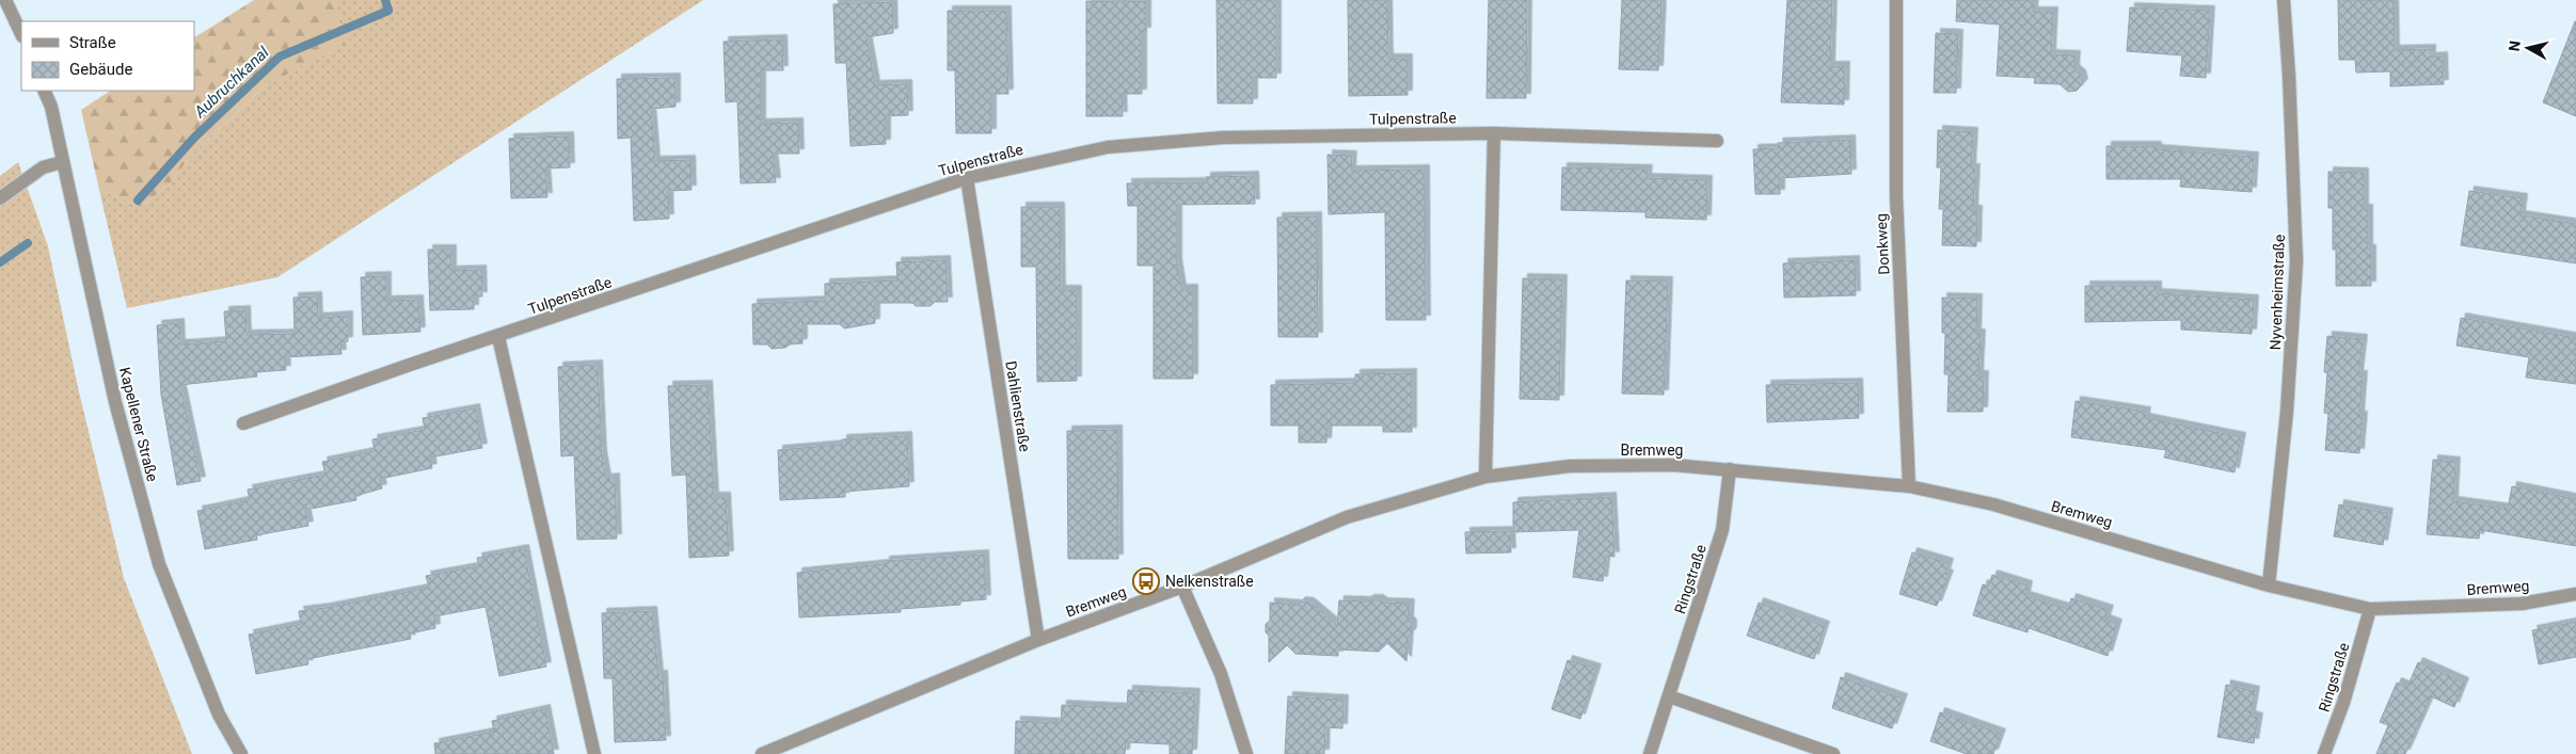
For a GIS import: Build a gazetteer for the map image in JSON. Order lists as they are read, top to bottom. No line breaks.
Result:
{"streets":{"street":["Tulpenstraße","Donkweg","Nyvenheimstraße","Dahlienstraße","Kapellener Straße","Bremweg","Ringstraße"]},"crossings":[["Tulpenstraße","Dahlienstraße"],["Donkweg","Bremweg"],["Nyvenheimstraße","Bremweg"],["Dahlienstraße","Bremweg"],["Bremweg","Ringstraße"]],"water":["Aubruchkanal"],"places":{"bus stop":["Nelkenstraße"]},"legend":["Straße","Gebäude"],"north":"left"}
